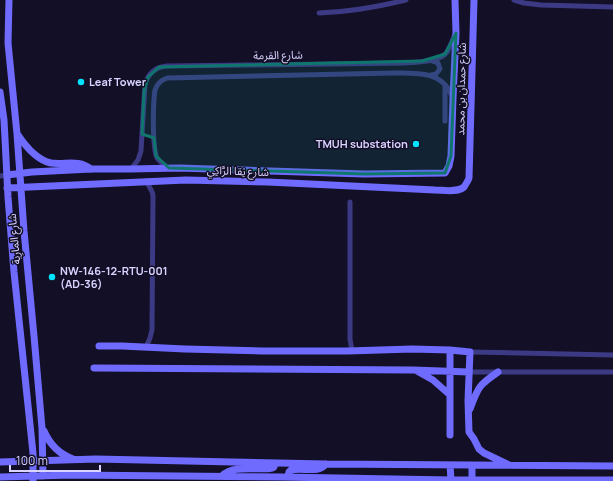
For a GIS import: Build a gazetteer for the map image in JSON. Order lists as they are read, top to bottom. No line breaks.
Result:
{"streets":{"street":["شارع القرمة","شارع حمدان بن محمد","شارع نِقا الرَّاكِي","شارع المارِية"]},"crossings":[["شارع القرمة","شارع حمدان بن محمد"],["شارع القرمة","شارع نِقا الرَّاكِي"],["شارع حمدان بن محمد","شارع نِقا الرَّاكِي"],["شارع نِقا الرَّاكِي","شارع المارِية"]],"places":["Leaf Tower","TMUH substation","NW-146-12-RTU-001 (AD-36)"],"scale_bar":"100 m"}
